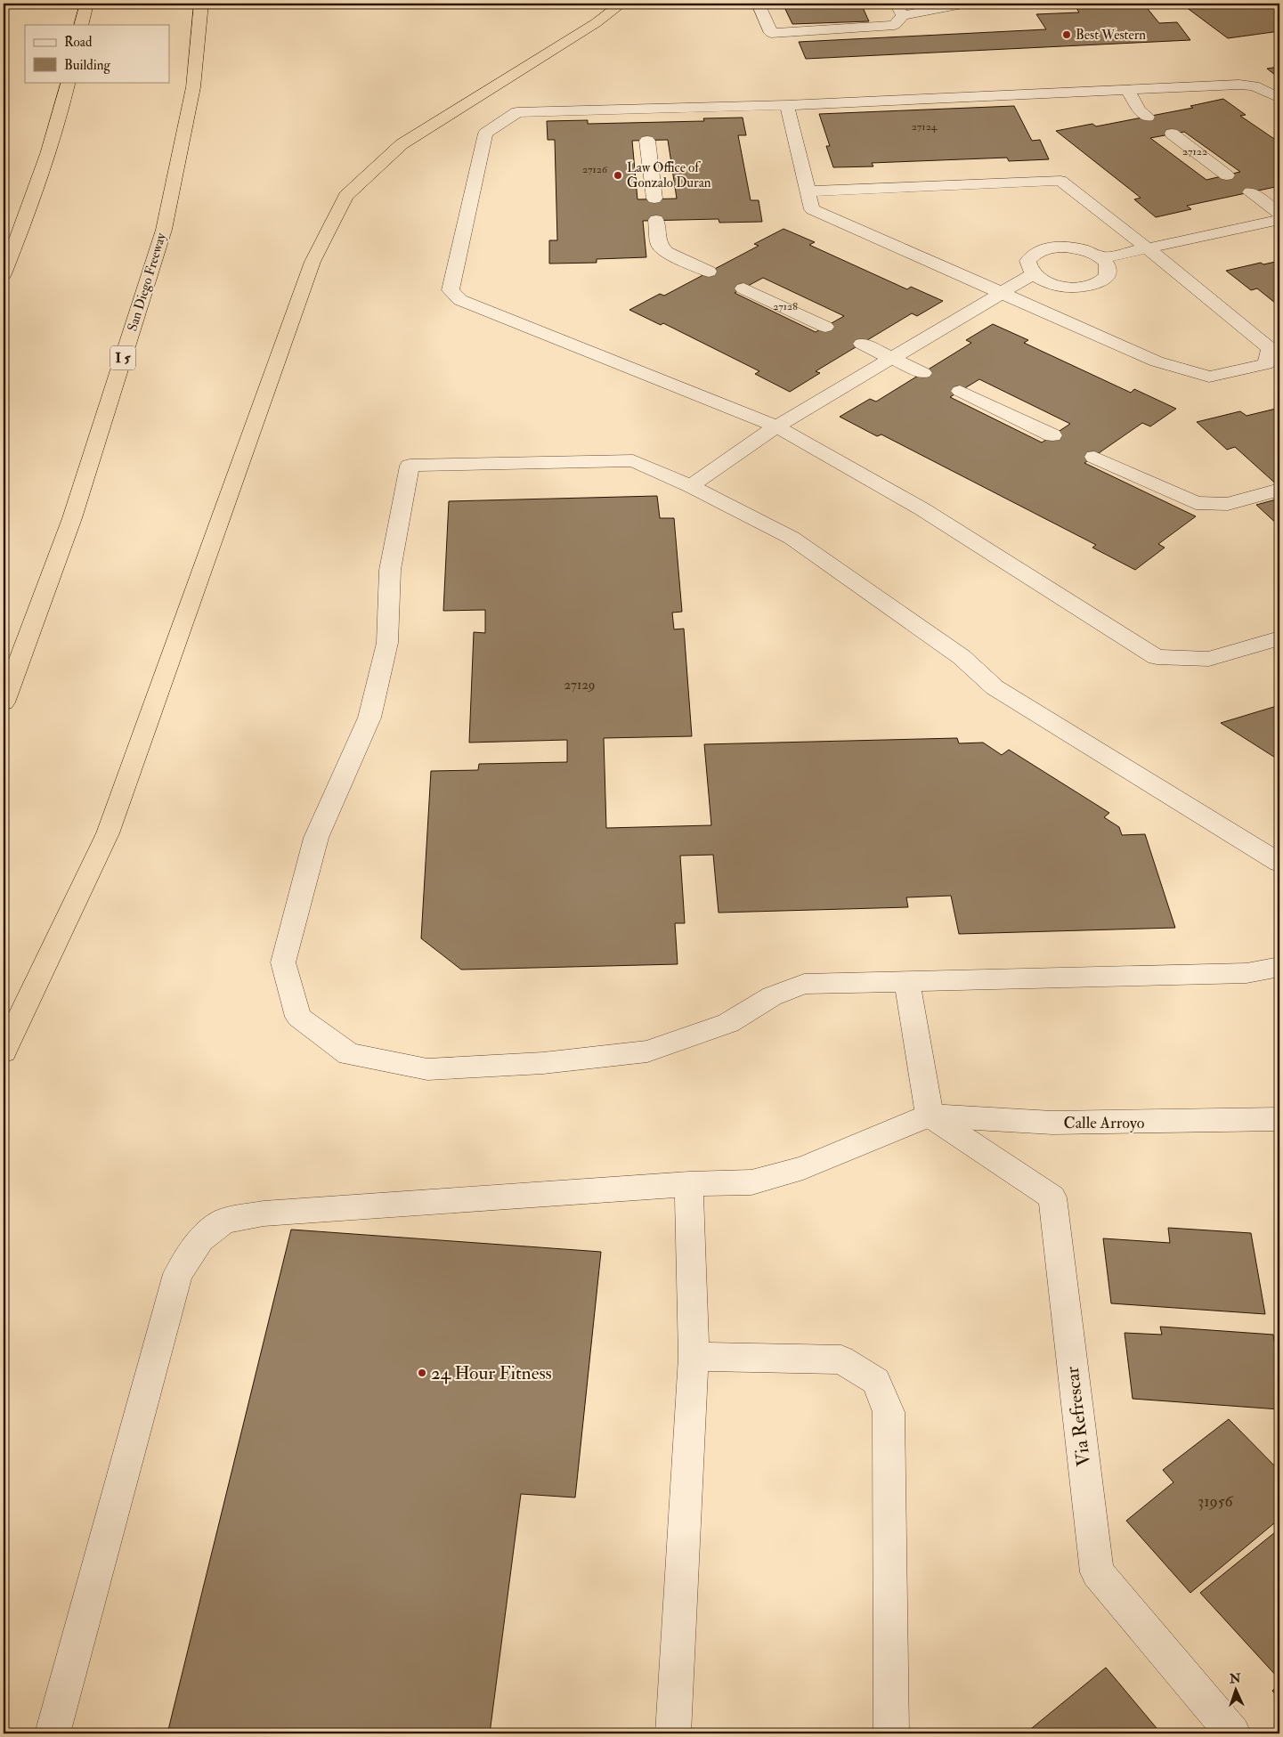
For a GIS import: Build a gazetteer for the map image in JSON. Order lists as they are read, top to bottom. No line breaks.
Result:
{"streets":{"highway":["San Diego Freeway","I 5"],"street":["Calle Arroyo","Via Refrescar"]},"crossings":[["Calle Arroyo","Via Refrescar"]],"places":["Best Western","Law Office of Gonzalo Duran","24 Hour Fitness"],"house_numbers":["27124","27122","27126","27128","27129","31956"],"legend":["Road","Building"],"north":"top"}
